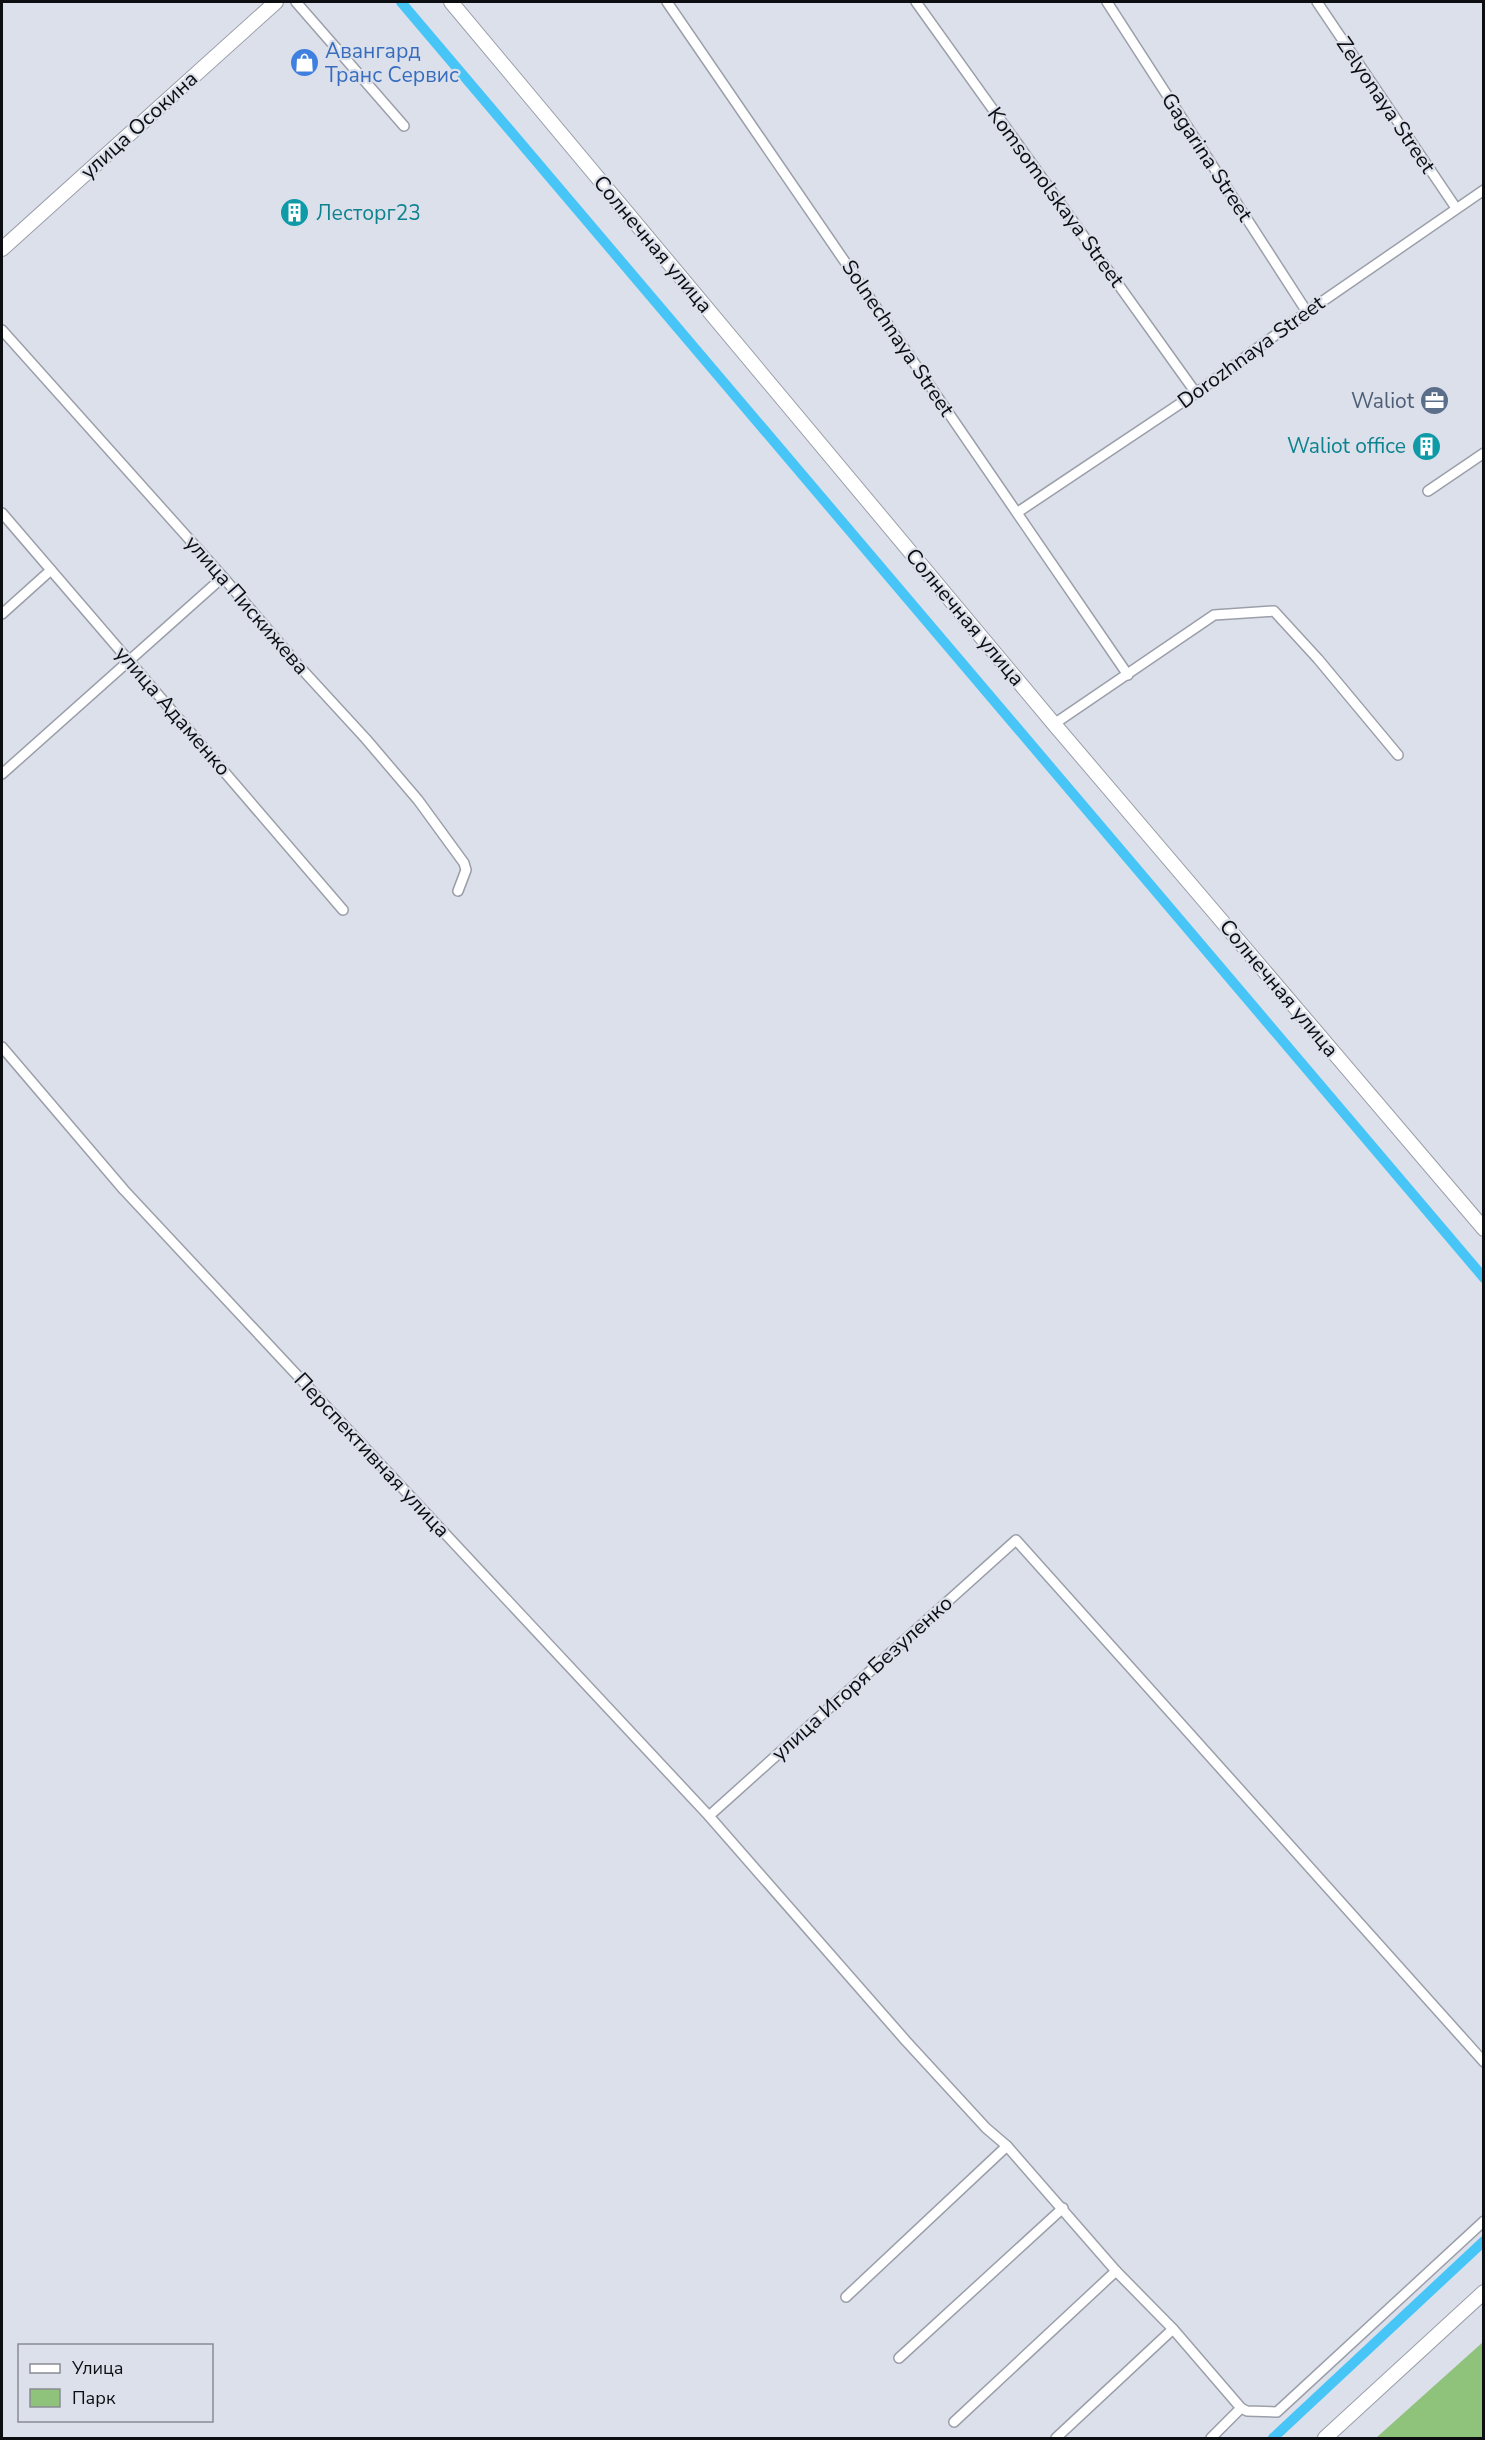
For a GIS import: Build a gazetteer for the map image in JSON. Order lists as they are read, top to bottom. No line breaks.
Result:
{"streets":{"main road":["улица Осокина","Солнечная улица"],"street":["Zelyonaya Street","Gagarina Street","Komsomolskaya Street","Solnechnaya Street","Dorozhnaya Street","улица Пискижева","улица Адаменко","Перспективная улица","улица Игоря Безуленко"]},"crossings":[["Zelyonaya Street","Dorozhnaya Street"],["Gagarina Street","Dorozhnaya Street"],["Komsomolskaya Street","Dorozhnaya Street"],["Solnechnaya Street","Dorozhnaya Street"],["Перспективная улица","улица Игоря Безуленко"]],"places":{"shop":["Авангард Транс Сервис"],"building":["Лесторг23","Waliot office"],"office":["Waliot"]},"legend":["Улица","Парк"]}
